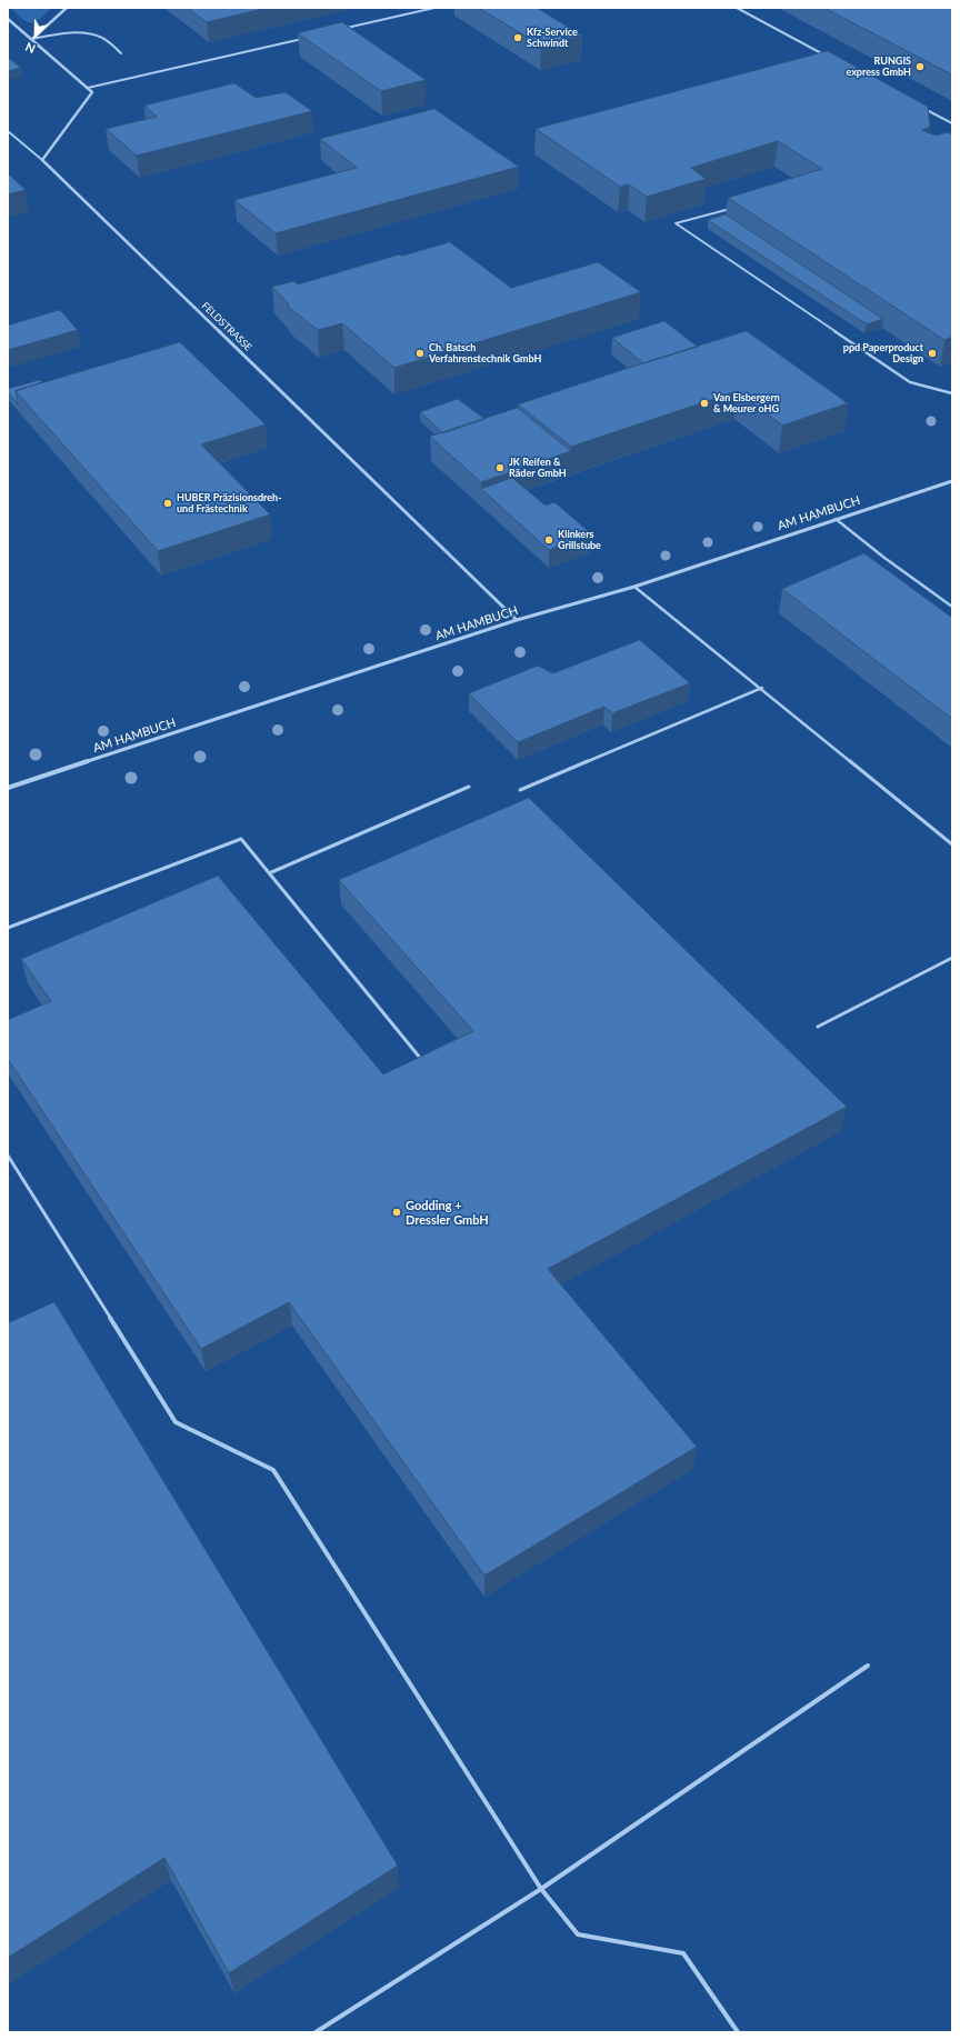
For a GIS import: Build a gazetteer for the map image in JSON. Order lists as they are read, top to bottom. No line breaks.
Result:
{"streets":{"street":["FELDSTRASSE","AM HAMBUCH"]},"crossings":[["FELDSTRASSE","AM HAMBUCH"]],"places":["Kfz-Service Schwindt","RUNGIS express GmbH","Ch. Batsch Verfahrenstechnik GmbH","ppd Paperproduct Design","Van Elsbergern & Meurer oHG","JK Reifen & Räder GmbH","HUBER Präzisionsdreh- und Frästechnik","Klinkers Grillstube","Godding + Dressler GmbH"],"north":"bottom left"}
